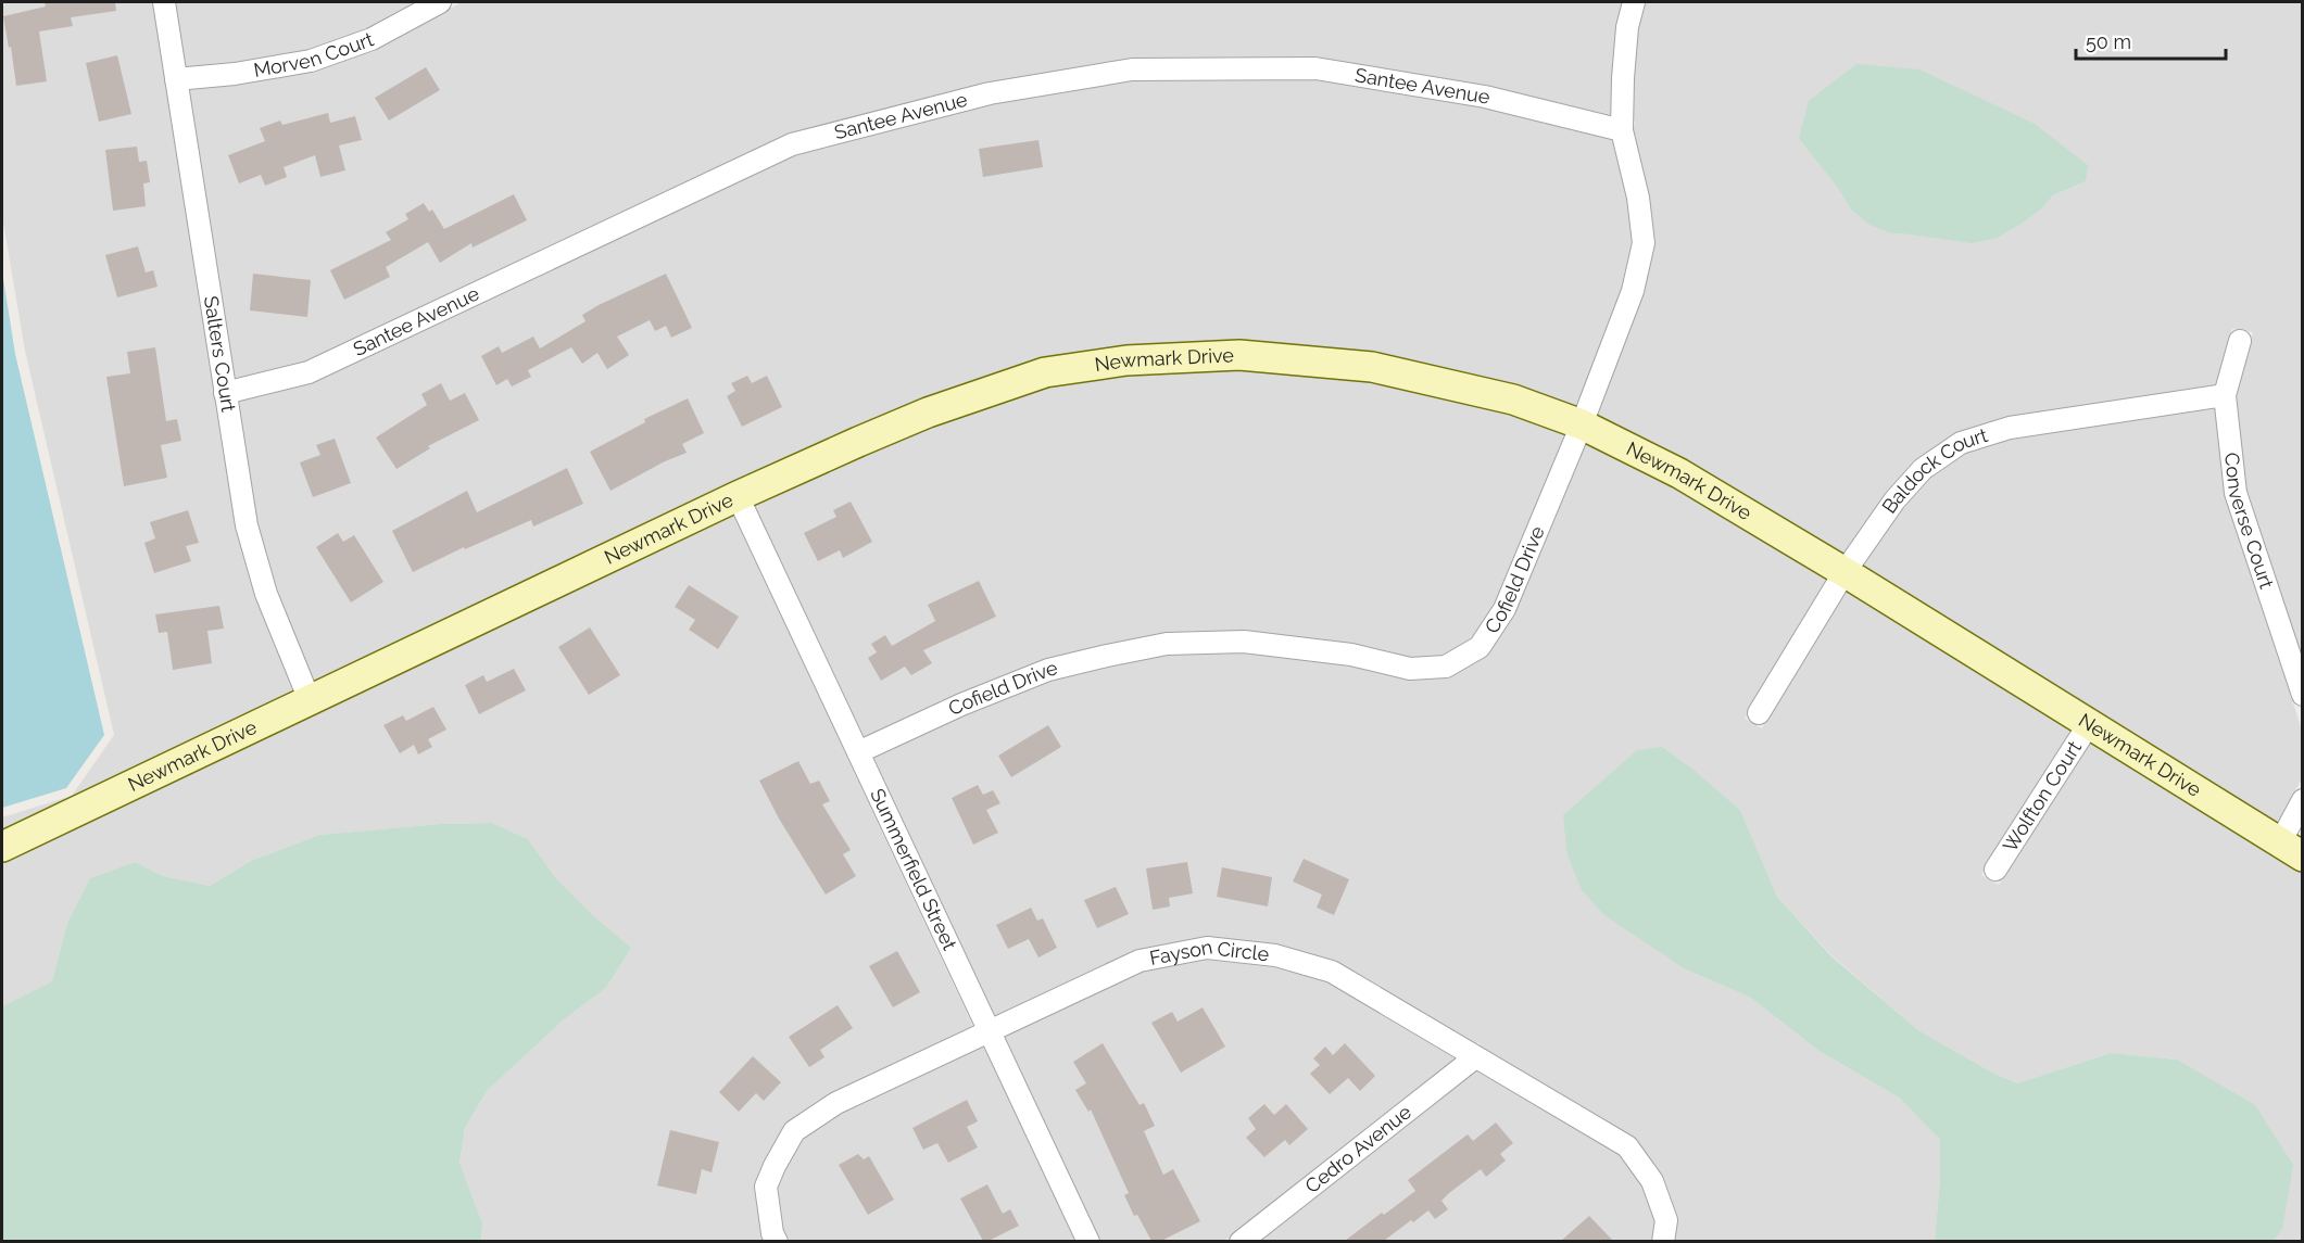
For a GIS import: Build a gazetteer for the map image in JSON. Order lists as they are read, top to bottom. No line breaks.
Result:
{"streets":{"street":["Morven Court","Santee Avenue","Salters Court","Newmark Drive","Baldock Court","Converse Court","Cofield Drive","Wolfton Court","Summerfield Street","Fayson Circle","Cedro Avenue"]},"crossings":[["Morven Court","Salters Court"],["Santee Avenue","Salters Court"],["Santee Avenue","Cofield Drive"],["Salters Court","Newmark Drive"],["Newmark Drive","Baldock Court"],["Newmark Drive","Cofield Drive"],["Newmark Drive","Wolfton Court"],["Newmark Drive","Summerfield Street"],["Baldock Court","Converse Court"],["Cofield Drive","Summerfield Street"],["Summerfield Street","Fayson Circle"],["Fayson Circle","Cedro Avenue"]],"scale_bar":"50 m"}
